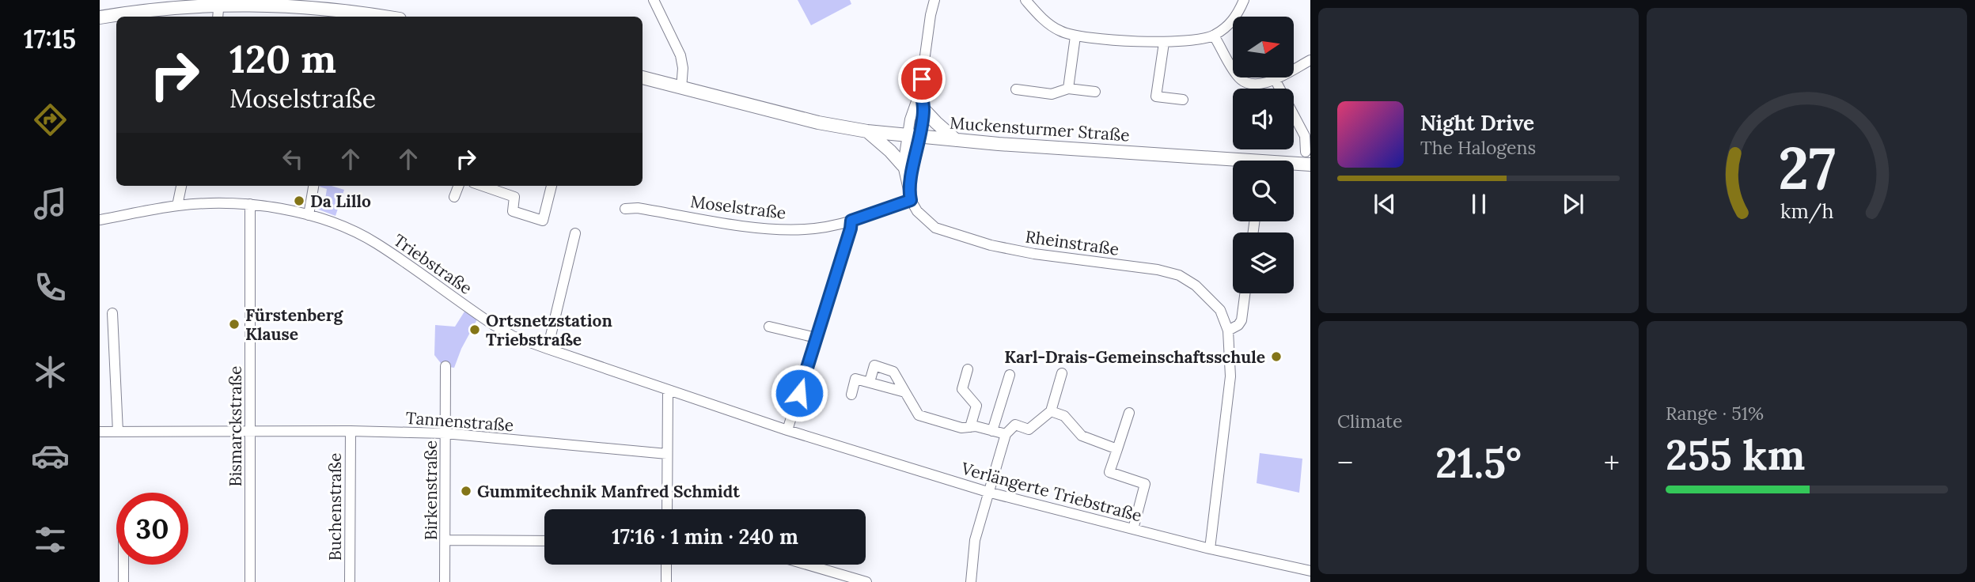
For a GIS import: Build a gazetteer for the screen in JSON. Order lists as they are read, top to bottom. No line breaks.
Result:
{"streets":{"main road":["Muckensturmer Straße"],"street":["Moselstraße","Rheinstraße","Triebstraße","Tannenstraße","Bismarckstraße","Birkenstraße","Verlängerte Triebstraße","Buchenstraße"]},"crossings":[["Muckensturmer Straße","Rheinstraße"],["Moselstraße","Rheinstraße"],["Rheinstraße","Verlängerte Triebstraße"],["Triebstraße","Bismarckstraße"],["Triebstraße","Verlängerte Triebstraße"],["Tannenstraße","Bismarckstraße"],["Tannenstraße","Birkenstraße"],["Tannenstraße","Buchenstraße"]],"places":["Da Lillo","Fürstenberg Klause","Ortsnetzstation Triebstraße","Karl-Drais-Gemeinschaftsschule","Gummitechnik Manfred Schmidt"],"north":"right","page":{"tabs":"17:15","turn":["120 m","Moselstraße"],"song":["Night Drive","The Halogens"],"tile":["Climate",["Range · 51%","255 km"]],"heat":["−","21.5°","+"],"limit":"30","trip":"17:16 · 1 min · 240 m","gauge":["27","km/h"]}}
